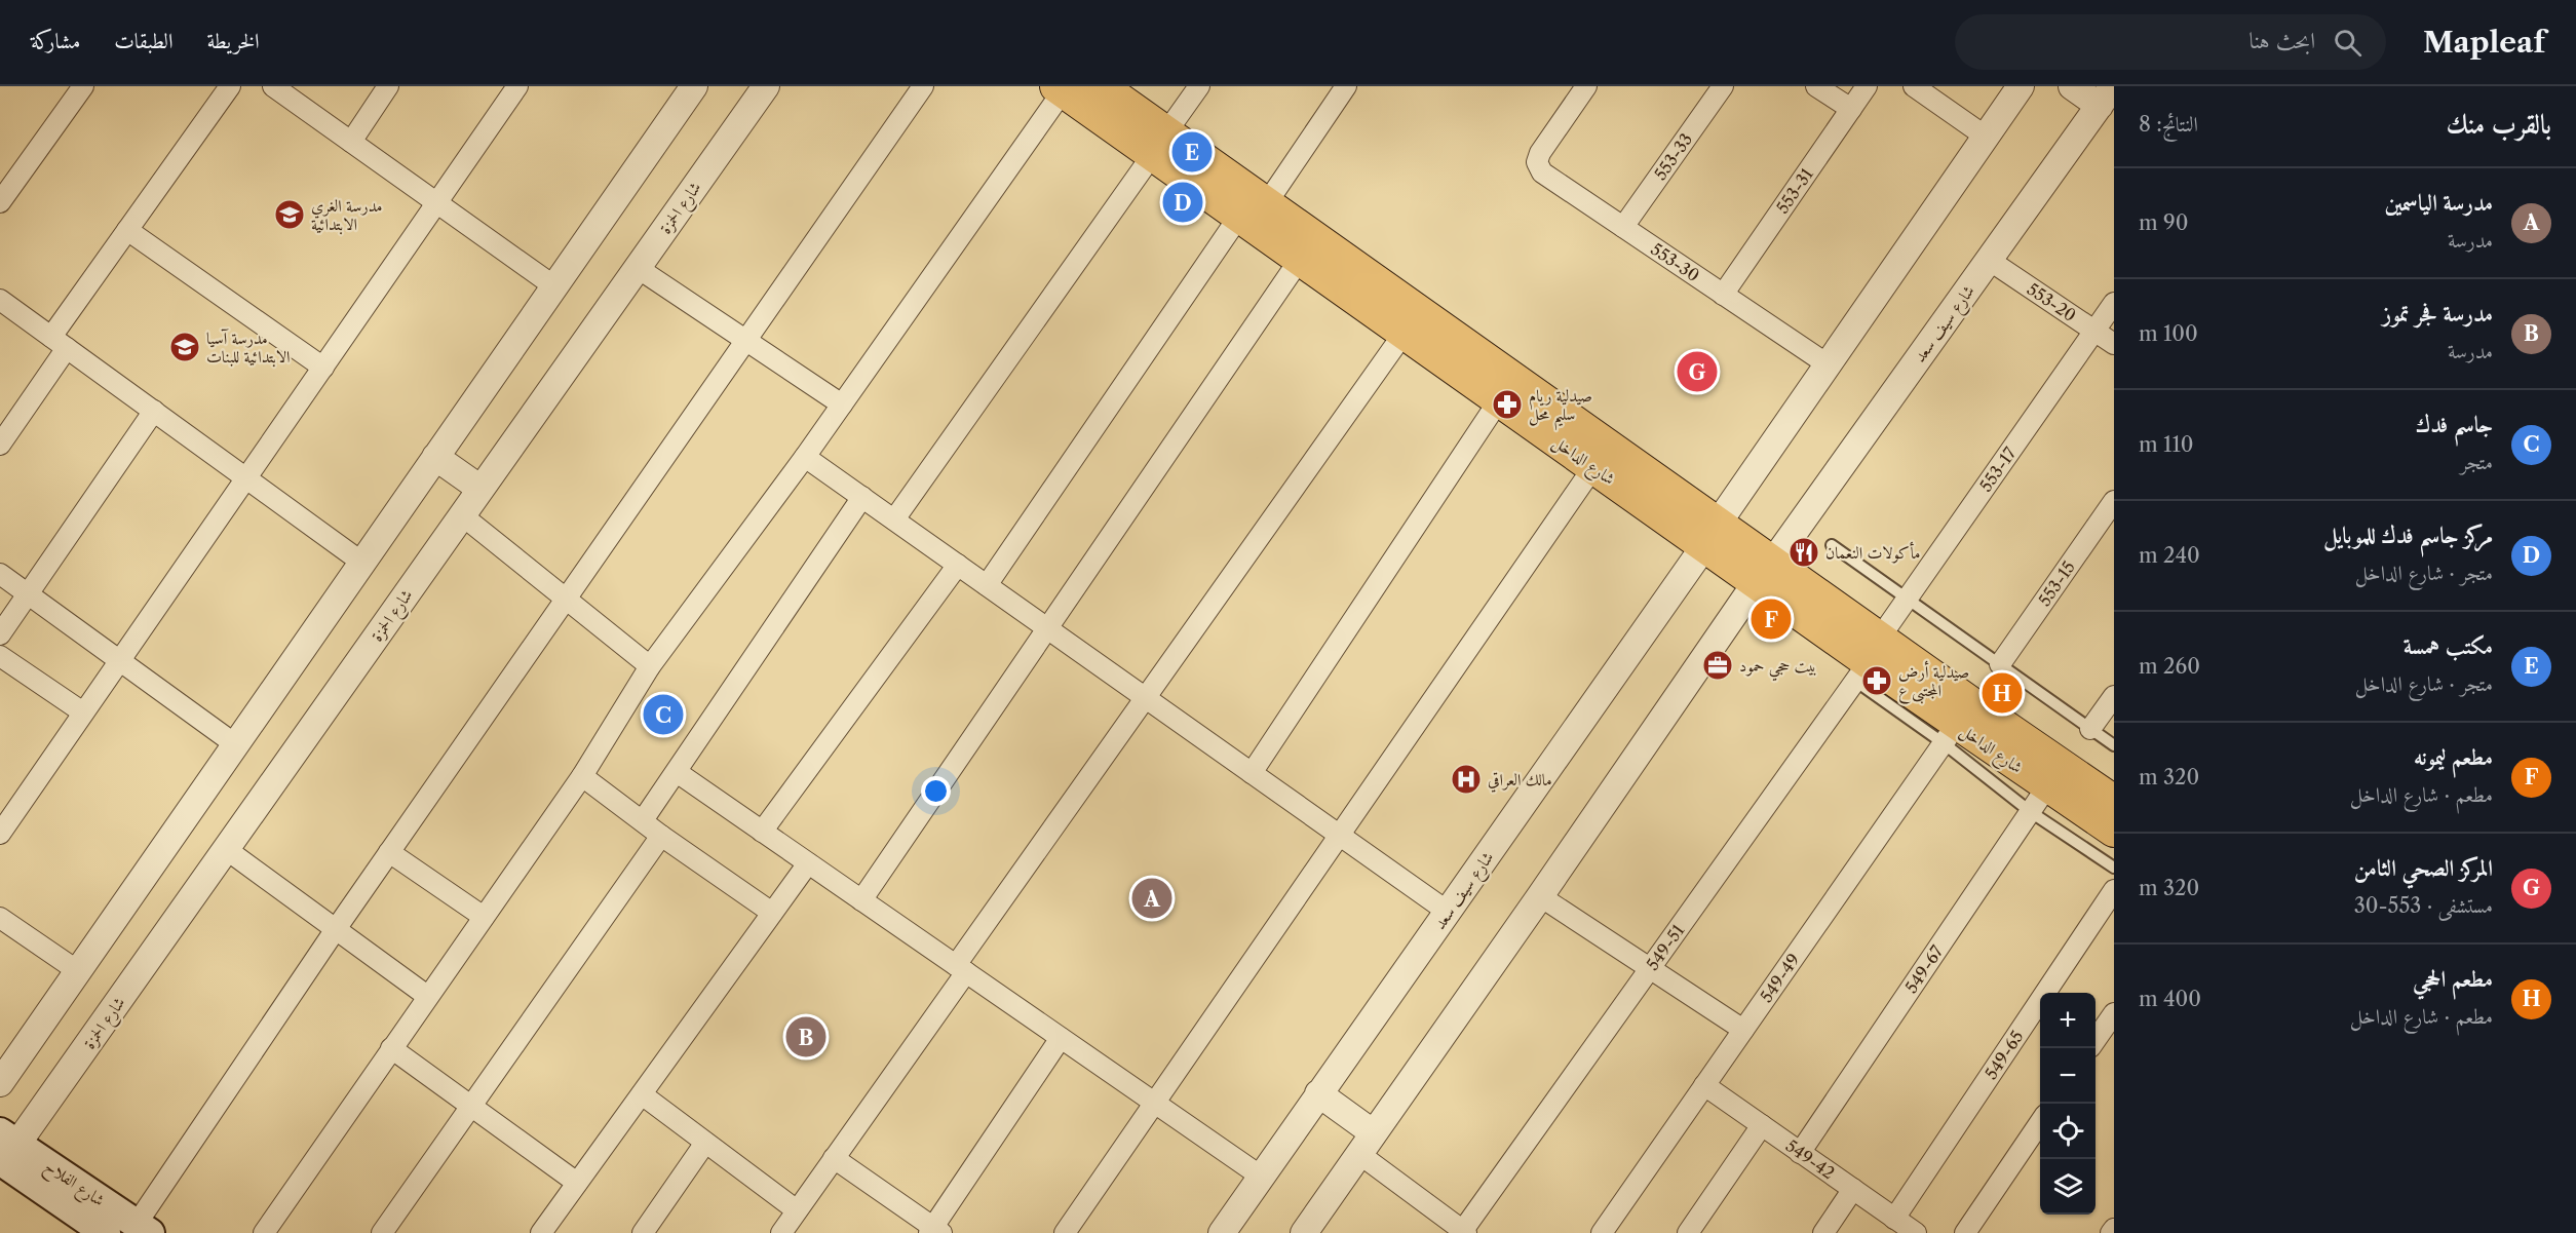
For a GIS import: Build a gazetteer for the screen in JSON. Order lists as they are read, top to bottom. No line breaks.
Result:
{"streets":{"main road":["شارع الداخل","شارع الفلاح"],"street":["553-33","553-31","شارع الحمزة","553-30","553-20","شارع سيف سعد","553-17","553-15","549-51","549-67","549-49","549-65","549-42"]},"crossings":[["553-33","553-30"],["553-31","553-30"],["شارع الحمزة","شارع الفلاح"],["553-30","شارع سيف سعد"],["553-20","شارع سيف سعد"],["553-20","553-17"],["شارع سيف سعد","شارع الداخل"],["شارع الداخل","553-17"],["شارع الداخل","549-51"],["شارع الداخل","549-67"],["شارع الداخل","549-49"],["553-17","549-51"],["549-67","549-42"],["549-49","549-42"],["549-65","549-42"]],"places":{"school or university":["مدرسة الغري الابتدائية","مدرسة آسيا الابتدائية للبنات"],"pharmacy":["صيدلية ريام سليم محل","صيدلية أرض المجتبى ع"],"restaurant":["مأكولات النعمان"],"office":["بيت حجي حمود"],"hospital":["مالك العراقي"]},"page":{"header":"Mapleaf","search":"ابحث هنا","nav":["الخريطة","الطبقات","مشاركة"],"heading":["بالقرب منك","النتائج: 8"],"pins":["E","D","G","F","H","C","A","B"],"list":[{"mark":"A","name":"مدرسة الياسمين","note":"مدرسة","value":"90 m"},{"mark":"B","name":"مدرسة فجر تموز","note":"مدرسة","value":"100 m"},{"mark":"C","name":"جاسم فدك","note":"متجر","value":"110 m"},{"mark":"D","name":"مركز جاسم فدك للموبايل","note":"متجر · شارع الداخل","value":"240 m"},{"mark":"E","name":"مكتب همسة","note":"متجر · شارع الداخل","value":"260 m"},{"mark":"F","name":"مطعم ليمونه","note":"مطعم · شارع الداخل","value":"320 m"},{"mark":"G","name":"المركز الصحي الثامن","note":"مستشفى · 553-30","value":"320 m"},{"mark":"H","name":"مطعم الحجي","note":"مطعم · شارع الداخل","value":"400 m"}],"map_buttons":["+","−"]}}
